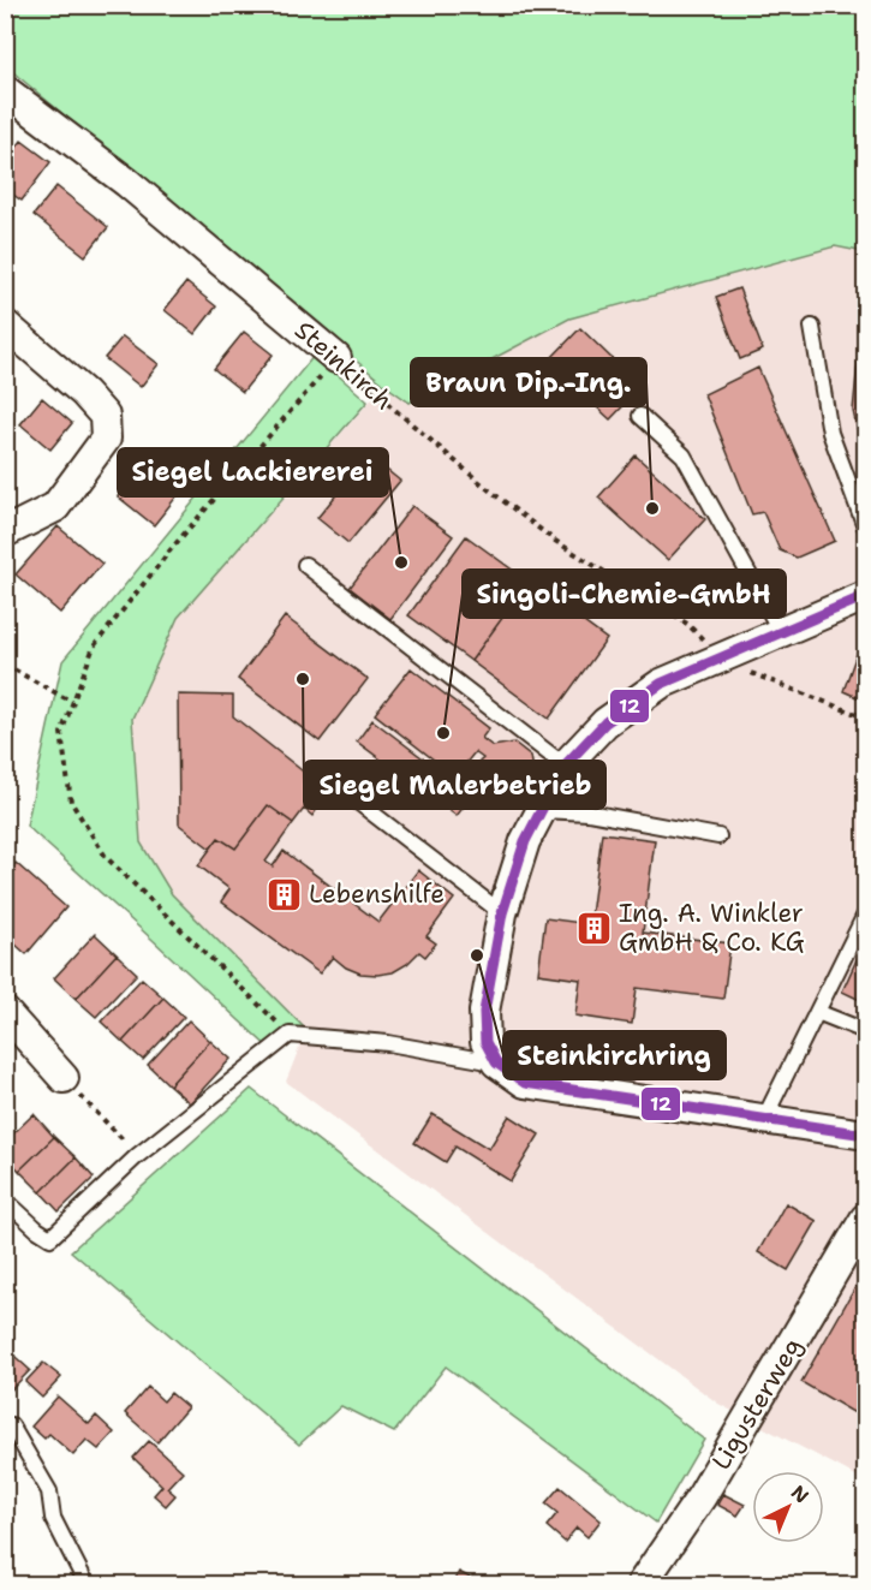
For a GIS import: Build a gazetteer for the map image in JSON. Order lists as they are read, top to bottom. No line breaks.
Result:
{"streets":{"street":["Steinkirch","Ligusterweg"]},"places":{"other":["Braun Dip.-Ing.","Siegel Lackiererei","Siegel Malerbetrieb","Singoli-Chemie-GmbH","Steinkirchring"],"building":["Lebenshilfe","Ing. A. Winkler GmbH & Co. KG"]},"lines":["transit line 12"],"north":"top right"}
